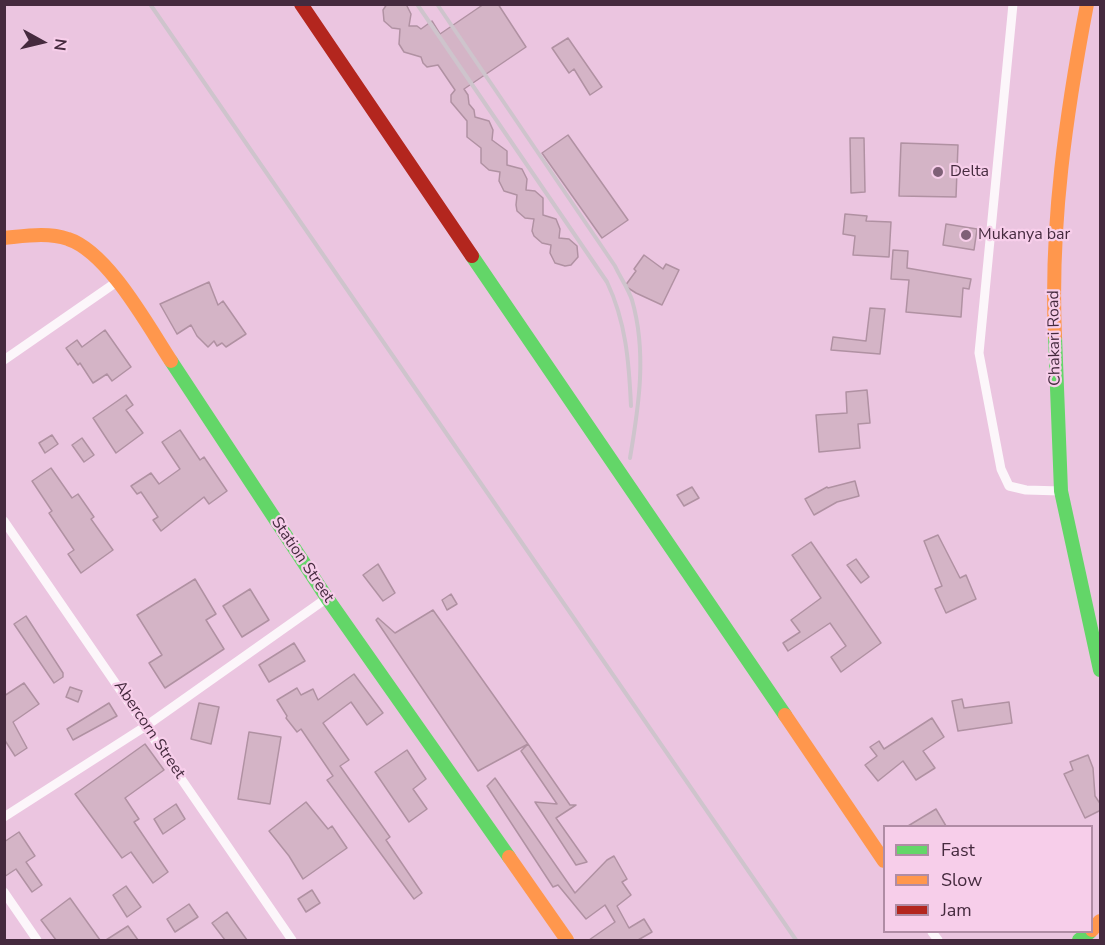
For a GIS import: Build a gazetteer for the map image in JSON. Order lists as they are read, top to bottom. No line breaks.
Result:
{"streets":{"street":["Chakari Road","Station Street","Abercorn Street"]},"places":["Delta","Mukanya bar"],"legend":["Fast","Slow","Jam"],"north":"right"}
